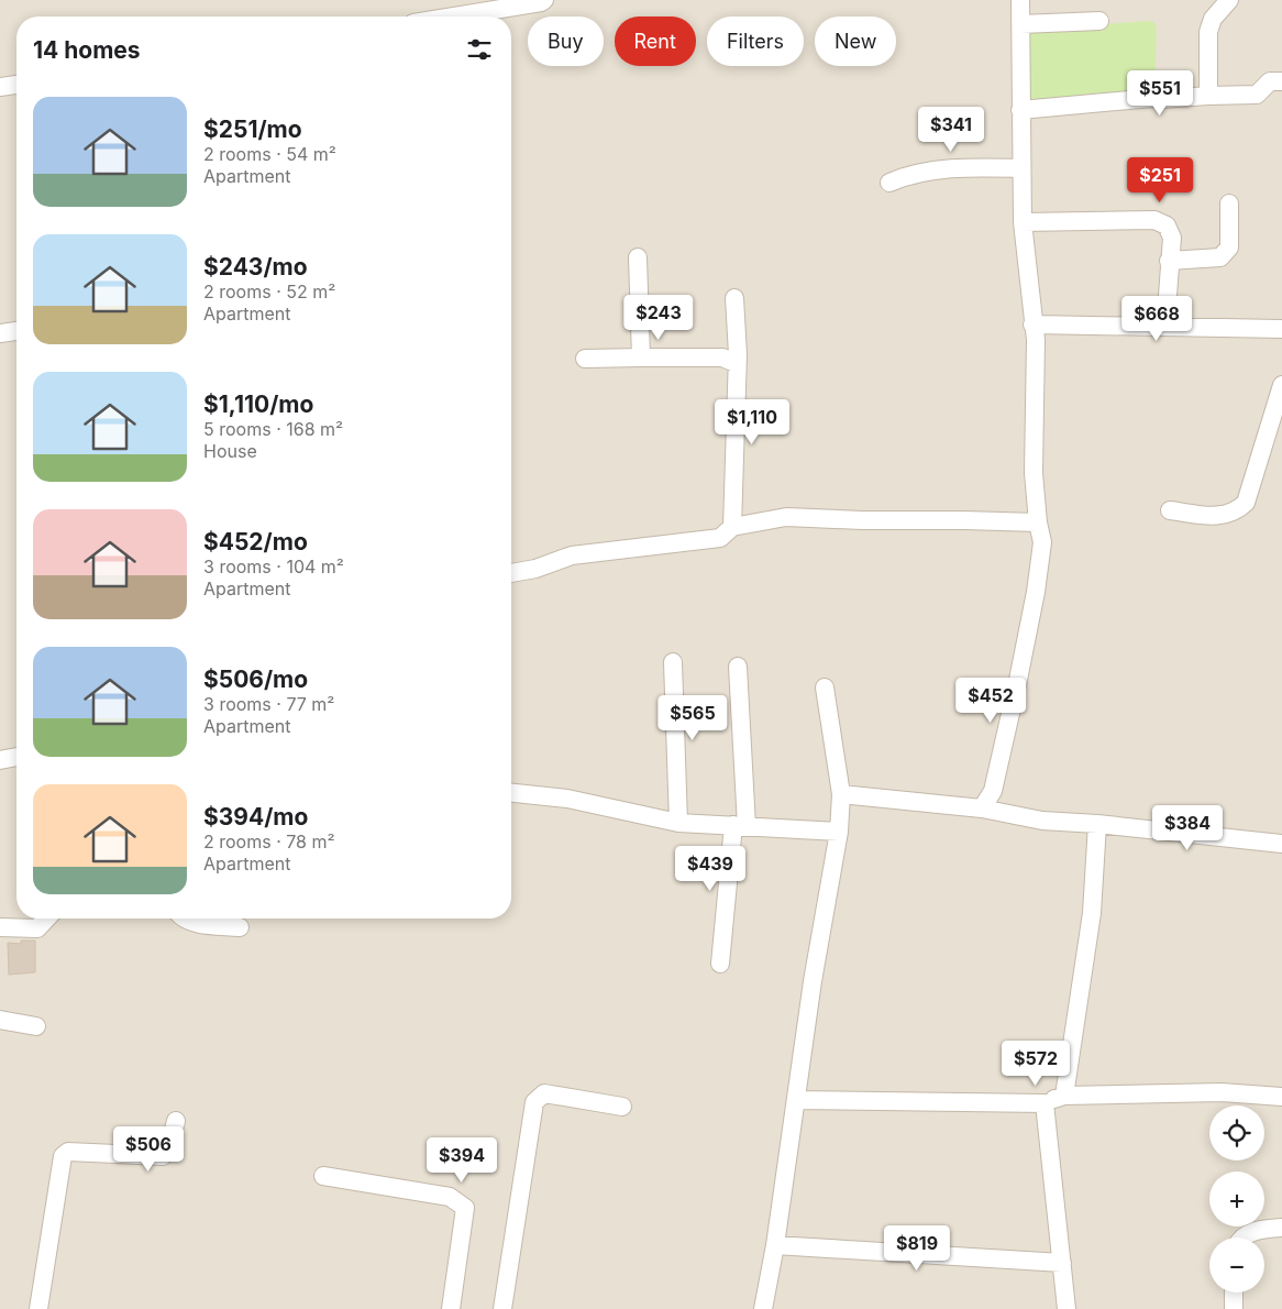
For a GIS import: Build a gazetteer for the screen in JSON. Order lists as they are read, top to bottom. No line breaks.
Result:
{"page":{"chip":["Buy","Rent","Filters","New"],"heading":"14 homes","price":["$551","$341","$251","$243","$668","$1,110","$452","$565","$384","$439","$572","$506","$394","$819"],"list":[{"name":"$251/mo","note":"2 rooms · 54 m² · Apartment"},{"name":"$243/mo","note":"2 rooms · 52 m² · Apartment"},{"name":"$1,110/mo","note":"5 rooms · 168 m² · House"},{"name":"$452/mo","note":"3 rooms · 104 m² · Apartment"},{"name":"$506/mo","note":"3 rooms · 77 m² · Apartment"},{"name":"$394/mo","note":"2 rooms · 78 m² · Apartment"}],"map_buttons":["+","−"]}}
